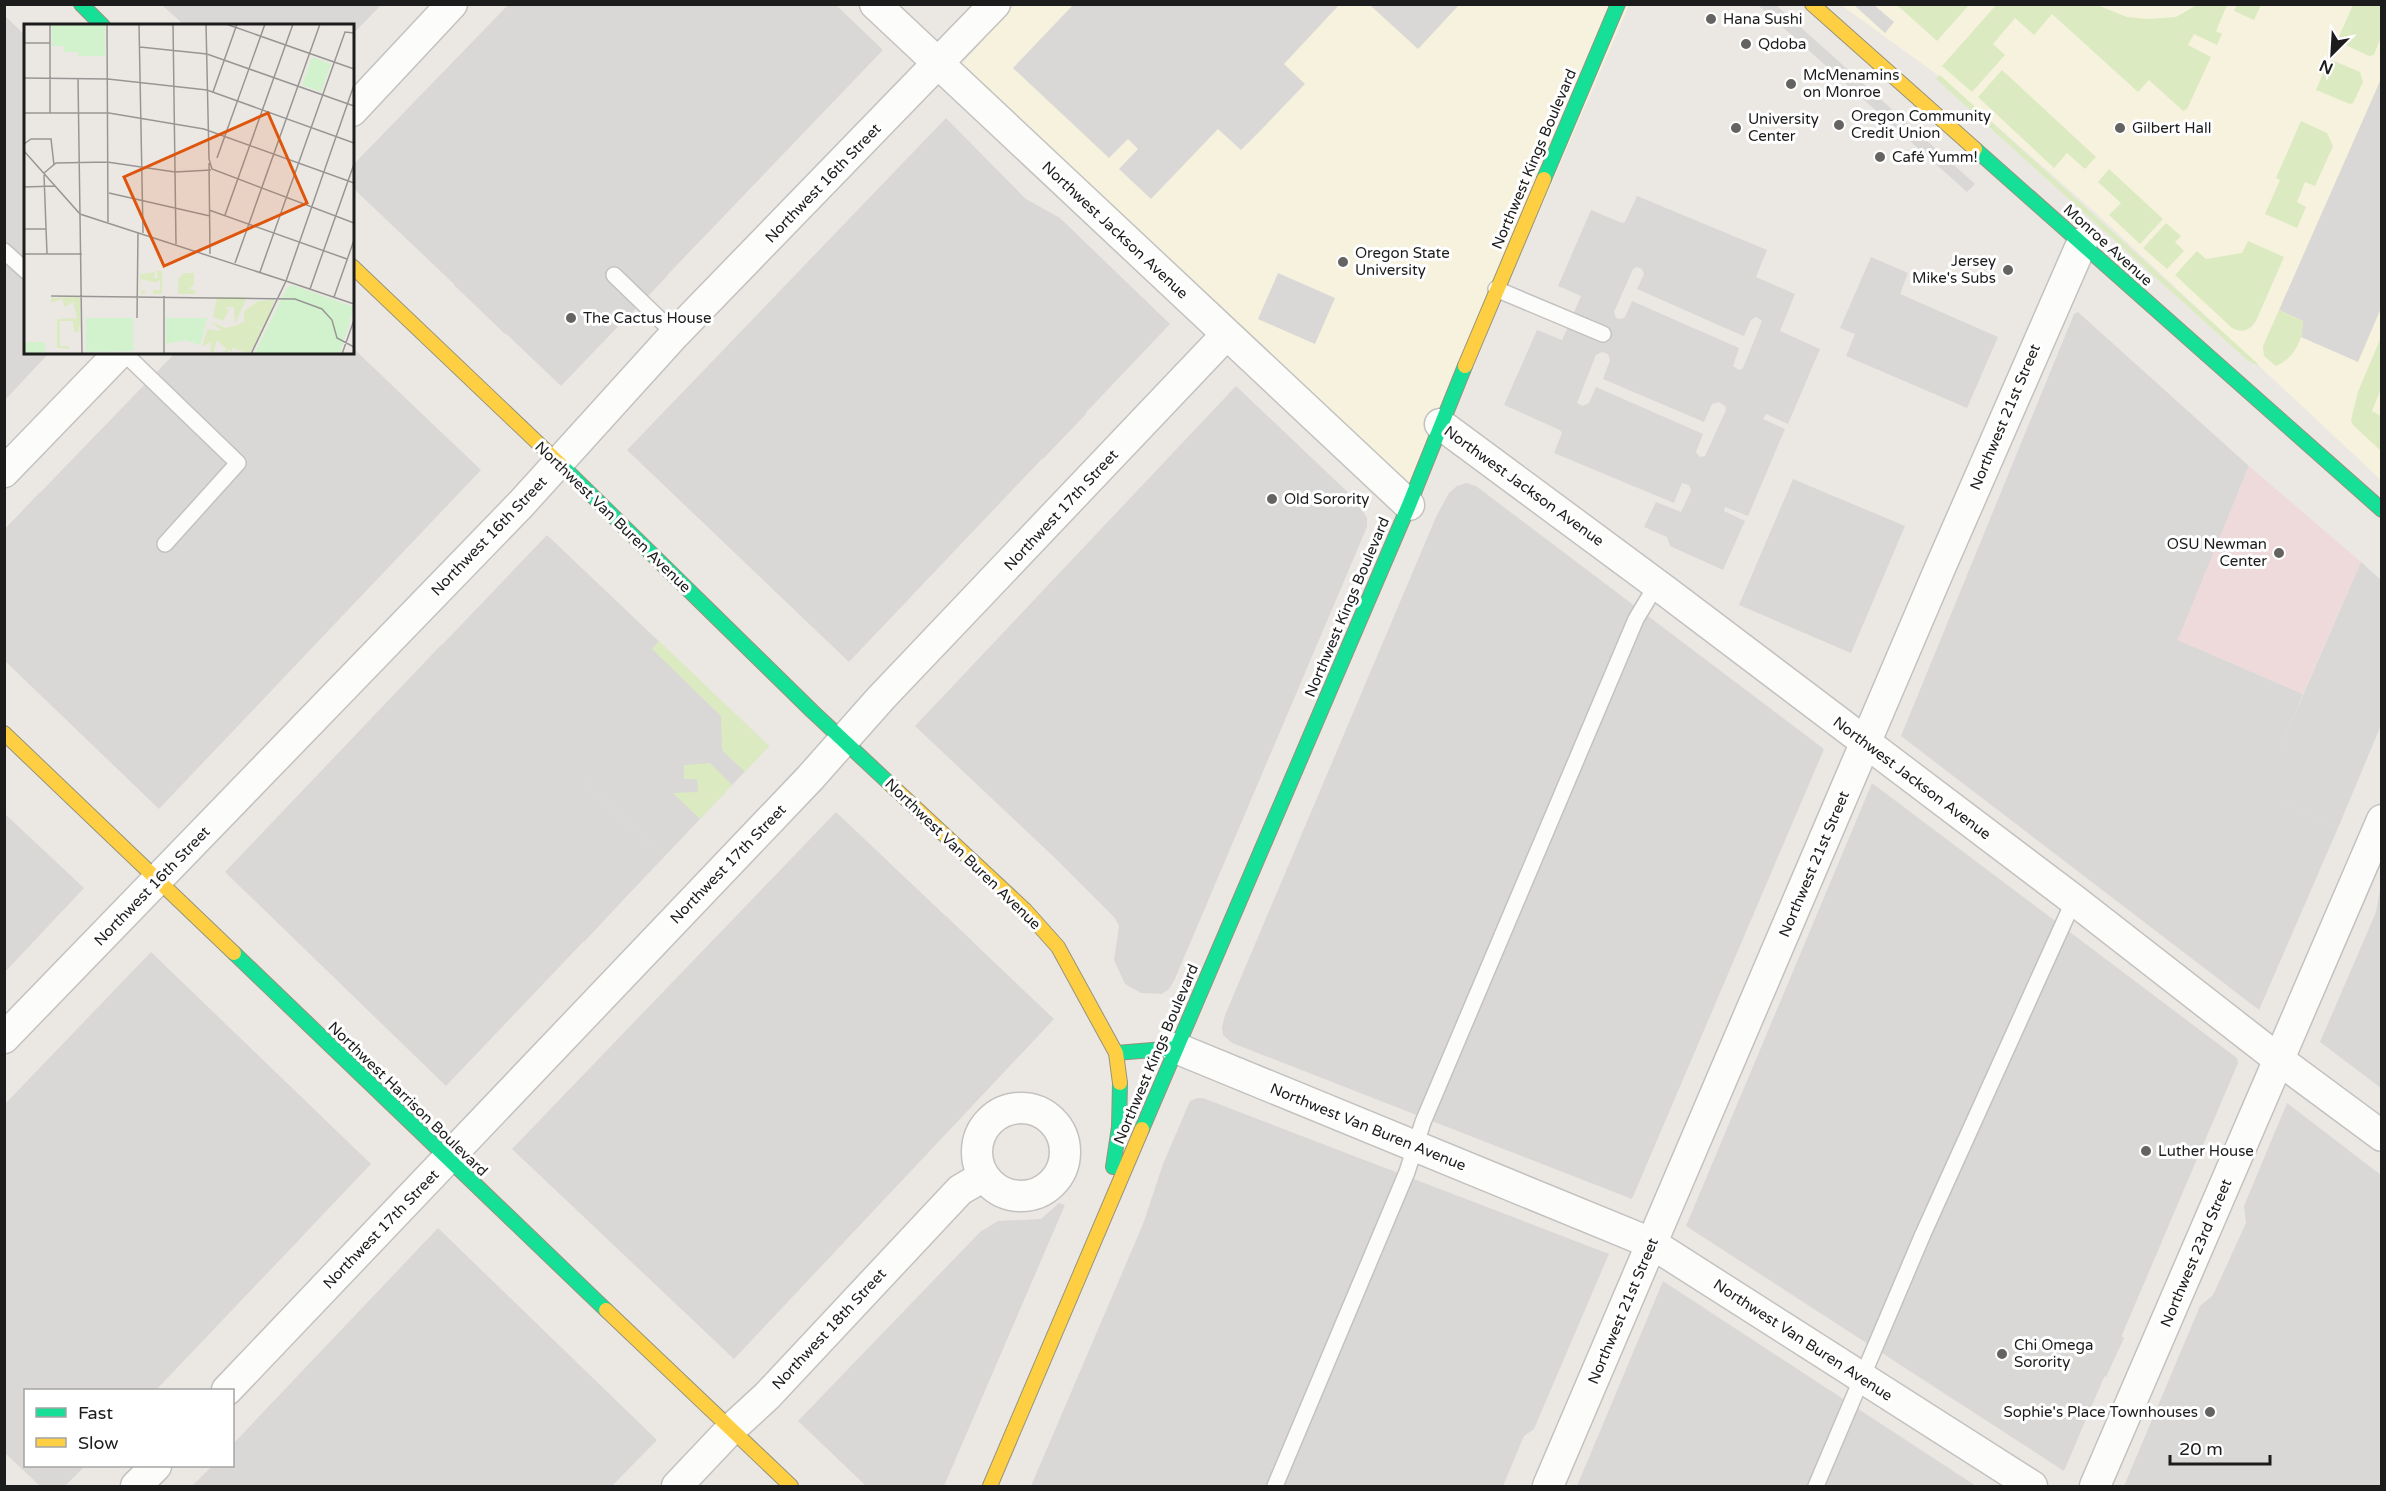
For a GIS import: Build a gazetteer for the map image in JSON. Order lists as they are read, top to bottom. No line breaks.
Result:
{"streets":{"main road":["Northwest Kings Boulevard","Monroe Avenue","Northwest Van Buren Avenue","Northwest Harrison Boulevard"],"street":["Northwest 16th Street","Northwest Jackson Avenue","Northwest 21st Street","Northwest 17th Street","Northwest 23rd Street","Northwest 18th Street"]},"crossings":[["Northwest Kings Boulevard","Northwest Jackson Avenue"],["Northwest Kings Boulevard","Northwest Van Buren Avenue"],["Northwest 16th Street","Northwest Jackson Avenue"],["Northwest 16th Street","Northwest Van Buren Avenue"],["Northwest 16th Street","Northwest Harrison Boulevard"],["Northwest Jackson Avenue","Northwest 21st Street"],["Northwest Jackson Avenue","Northwest 17th Street"],["Northwest Jackson Avenue","Northwest 23rd Street"],["Monroe Avenue","Northwest 21st Street"],["Northwest 21st Street","Northwest Van Buren Avenue"],["Northwest 17th Street","Northwest Van Buren Avenue"],["Northwest 17th Street","Northwest Harrison Boulevard"],["Northwest Harrison Boulevard","Northwest 18th Street"]],"places":["Hana Sushi","Qdoba","McMenamins on Monroe","Oregon Community Credit Union","University Center","Gilbert Hall","Café Yumm!","Oregon State University","Jersey Mike's Subs","The Cactus House","Old Sorority","OSU Newman Center","Luther House","Chi Omega Sorority","Sophie's Place Townhouses"],"legend":["Fast","Slow"],"scale_bar":"20 m","north":"bottom left"}
